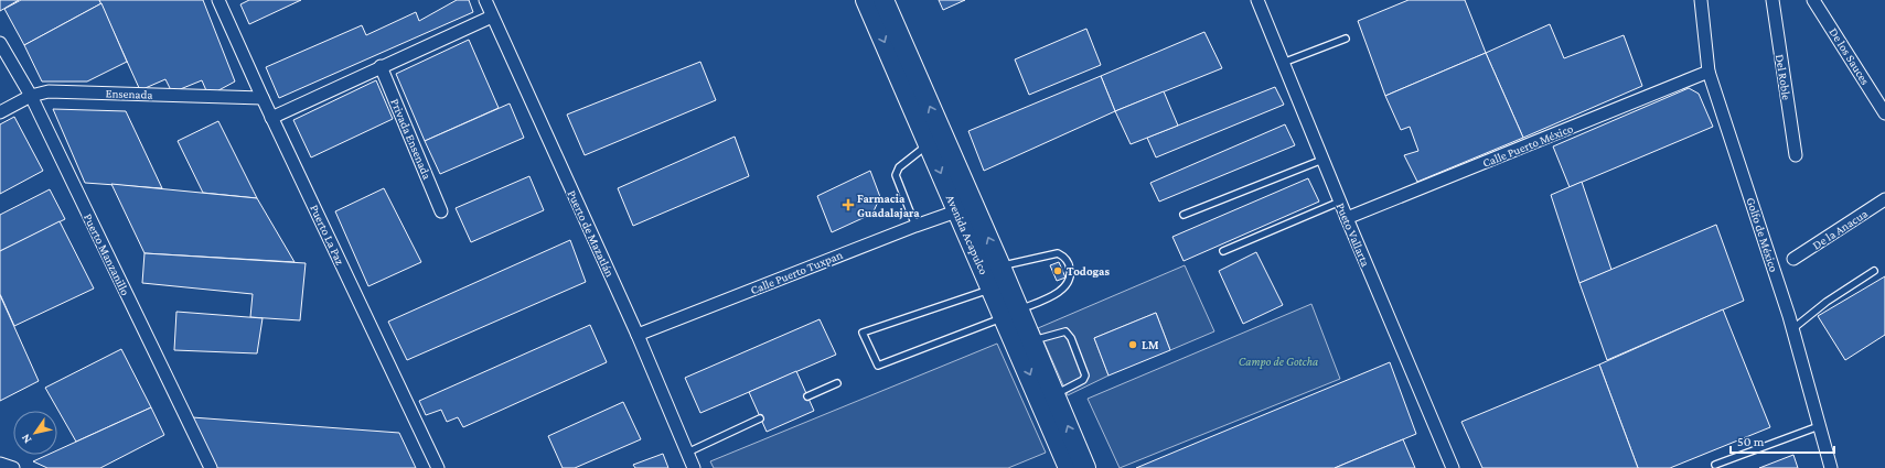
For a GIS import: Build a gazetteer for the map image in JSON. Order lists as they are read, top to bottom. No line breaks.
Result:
{"streets":{"main road":["Avenida Acapulco"],"street":["De los Sauces","Del Roble","Ensenada","Privada Ensenada","Calle Puerto México","De la Anacua","Puerto de Mazatlán","Puerto La Paz","Pueto Vallarta","Golfo de México","Puerto Manzanillo","Calle Puerto Tuxpan"]},"crossings":[["Ensenada","Puerto La Paz"],["Ensenada","Puerto Manzanillo"],["Calle Puerto México","Pueto Vallarta"],["Calle Puerto México","Golfo de México"],["Puerto de Mazatlán","Calle Puerto Tuxpan"],["Avenida Acapulco","Calle Puerto Tuxpan"]],"parks":["Campo de Gotcha"],"places":{"health":["Farmacia Guadalajara"],"other":["Todogas","LM"]},"scale_bar":"50 m","north":"bottom left"}
